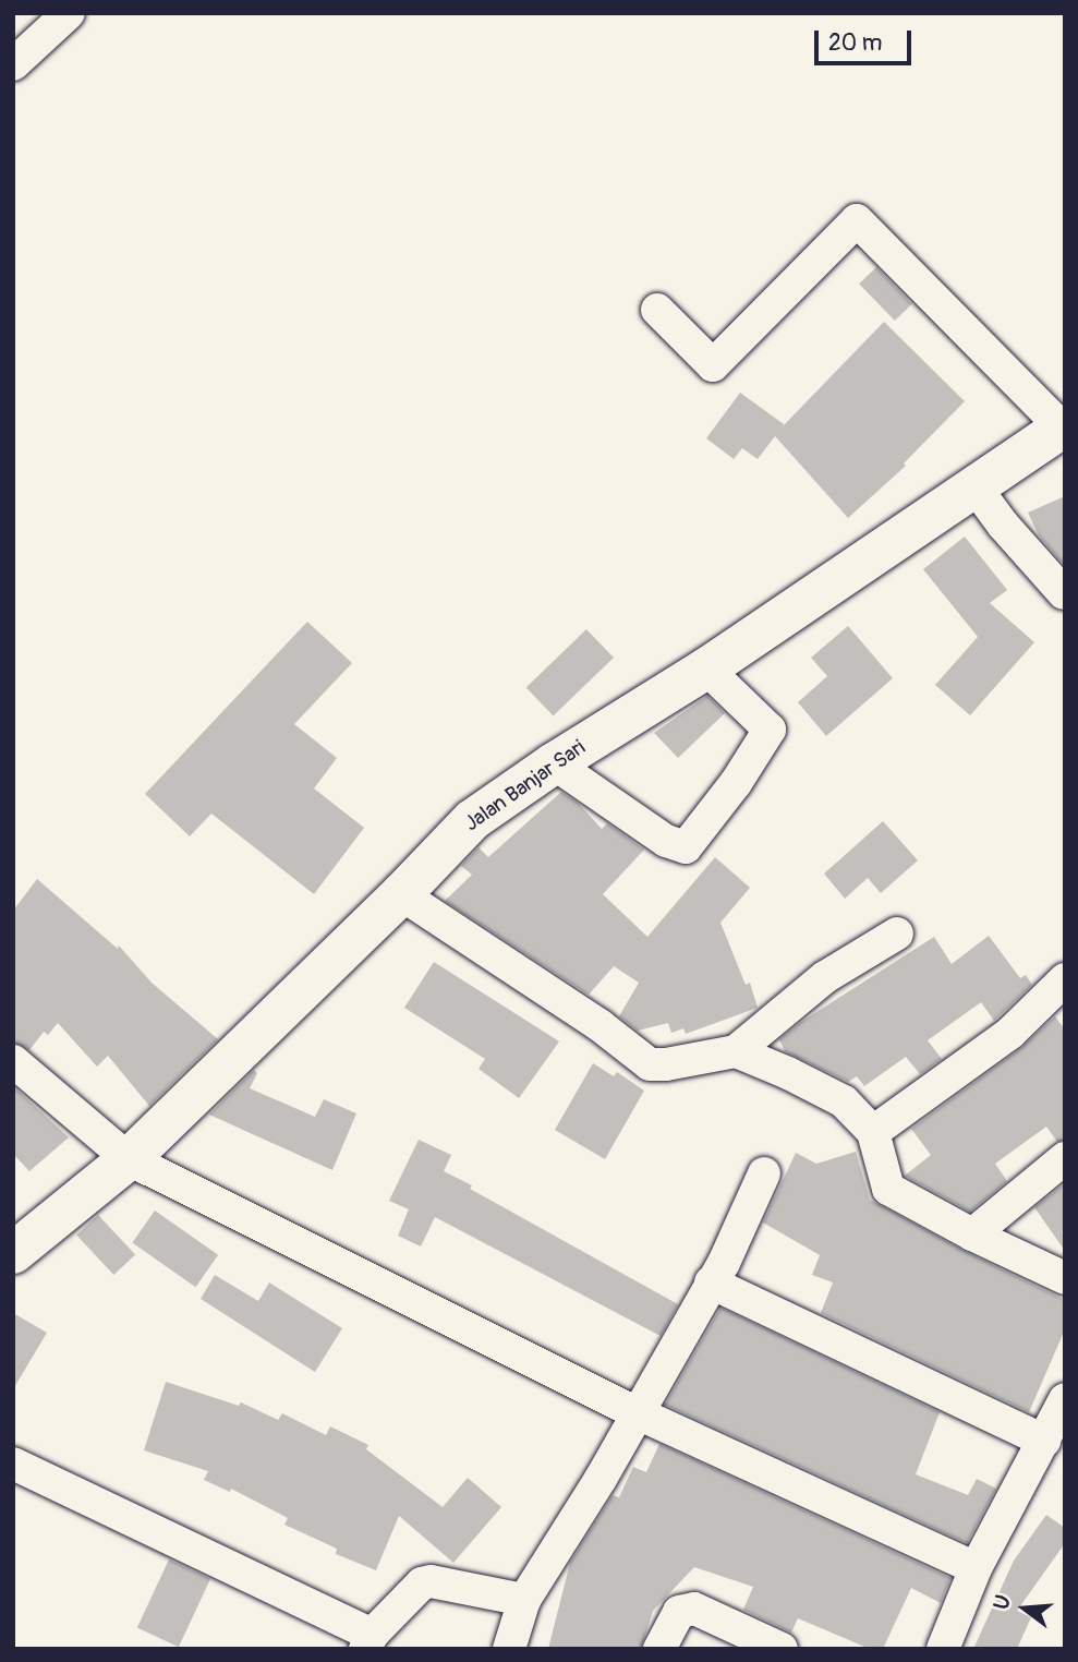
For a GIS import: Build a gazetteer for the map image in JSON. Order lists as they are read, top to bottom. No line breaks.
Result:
{"streets":{"street":["Jalan Banjar Sari"]},"scale_bar":"20 m","north":"left"}
